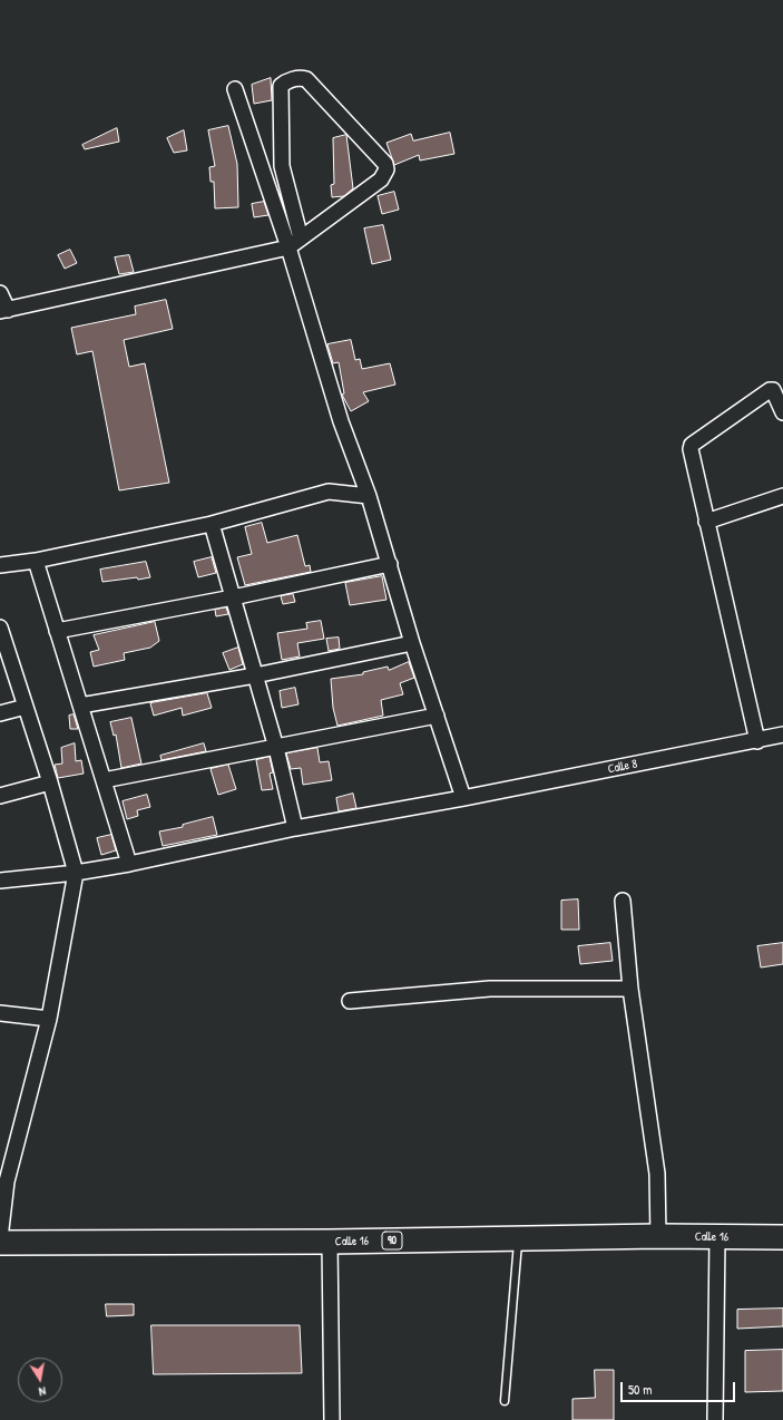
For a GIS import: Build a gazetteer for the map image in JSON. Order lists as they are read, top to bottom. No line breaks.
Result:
{"streets":{"highway":["Calle 16","90"],"street":["Calle 8"]},"scale_bar":"50 m","north":"bottom"}
